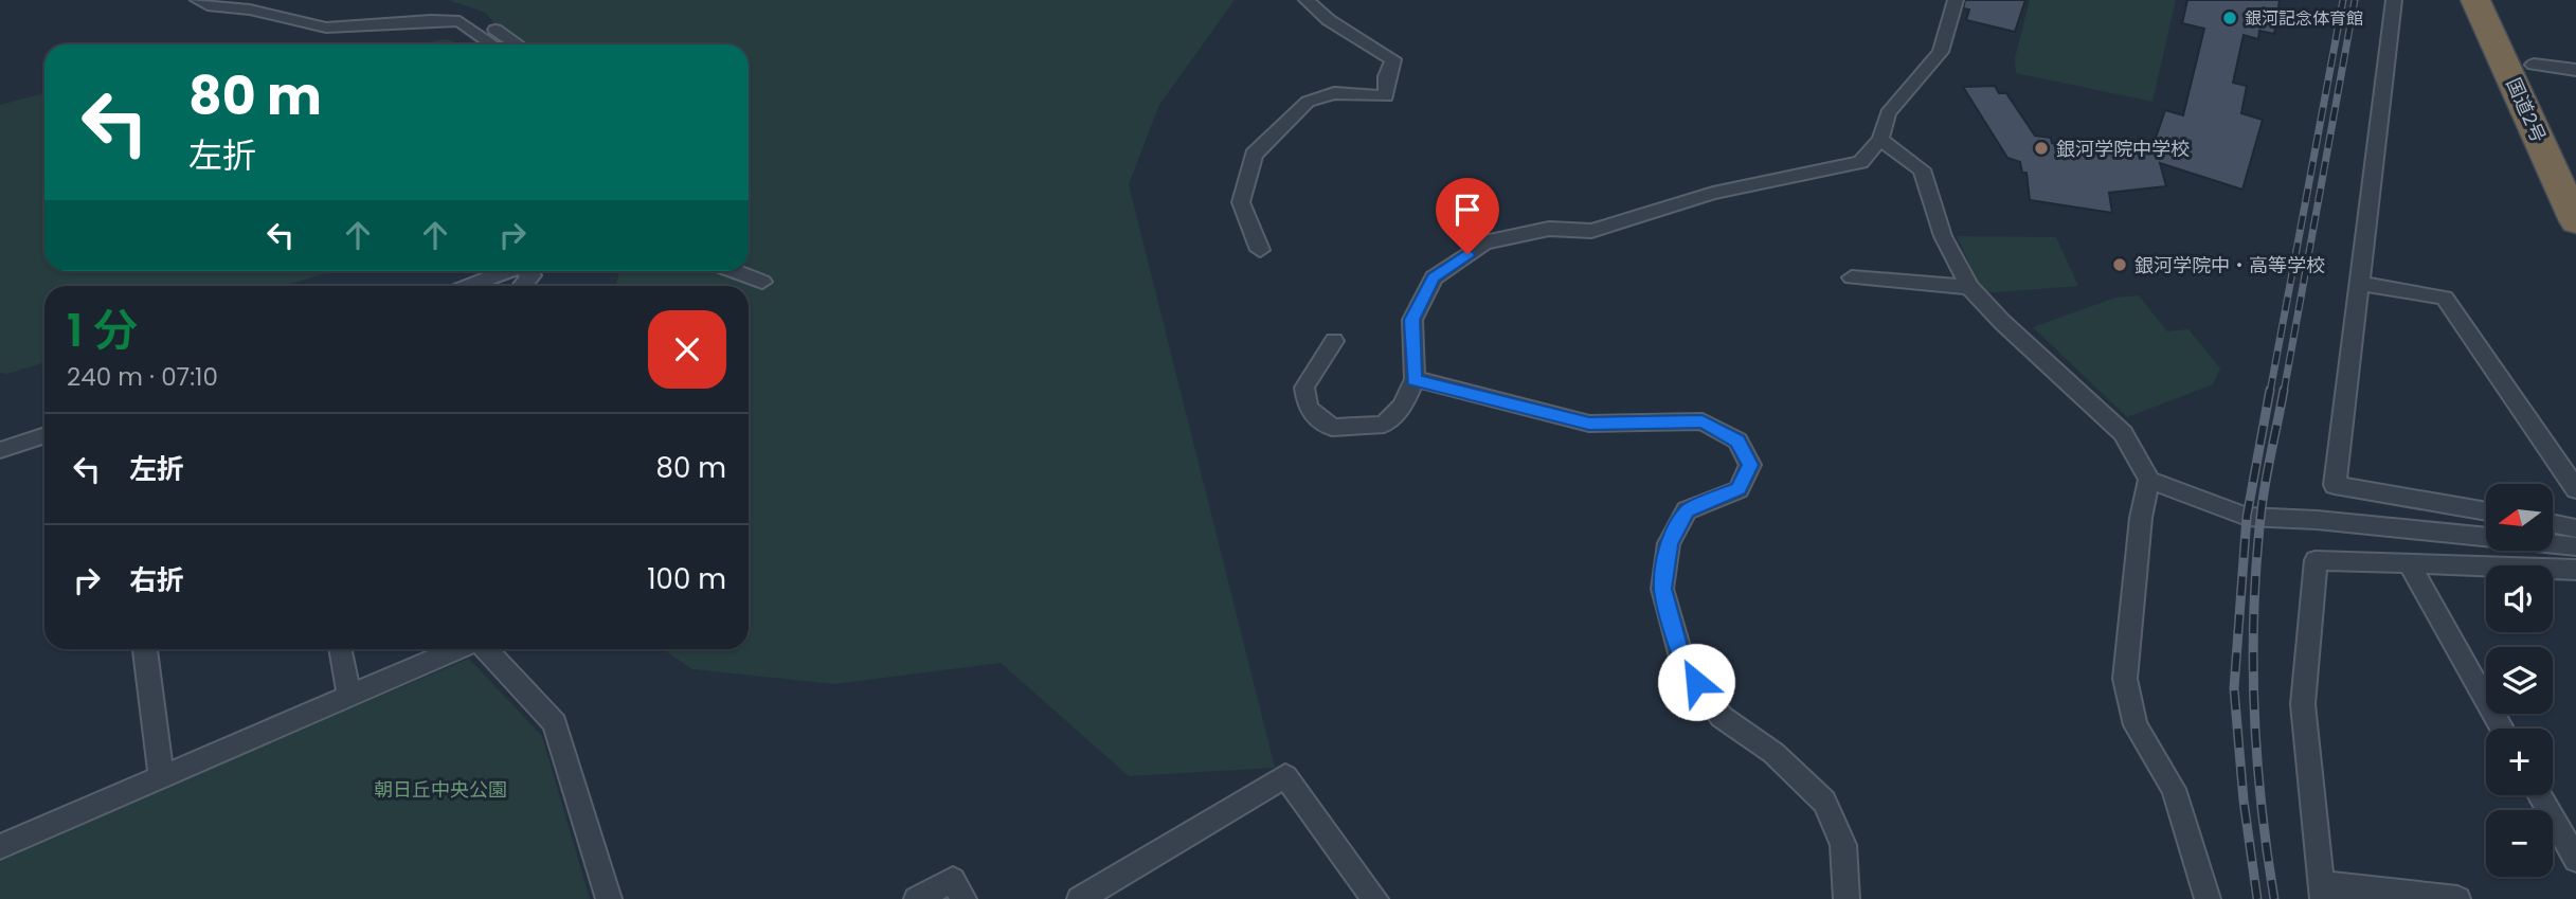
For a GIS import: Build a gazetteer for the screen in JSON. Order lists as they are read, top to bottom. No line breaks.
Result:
{"streets":{"highway":["国道2号"]},"parks":["朝日丘中央公園"],"places":["銀河記念体育館","銀河学院中学校","銀河学院中・高等学校"],"north":"left","page":{"turn":["80 m","左折"],"heading":["1 分","240 m · 07:10"],"list":[{"name":"左折","value":"80 m"},{"name":"右折","value":"100 m"}],"map_buttons":["+","−"]}}
